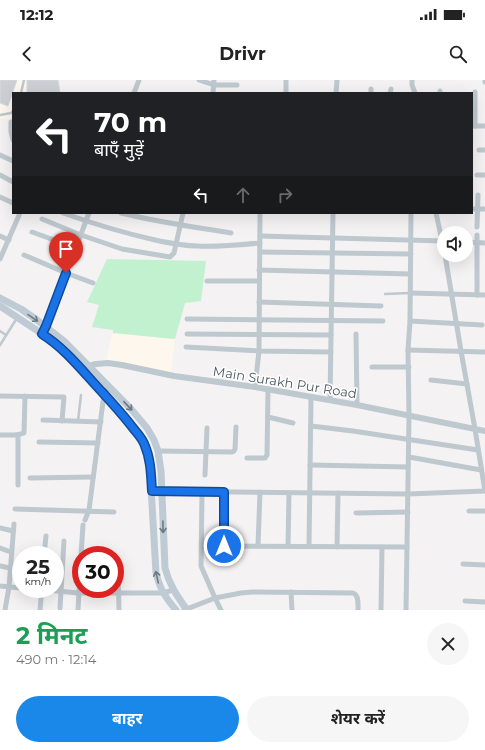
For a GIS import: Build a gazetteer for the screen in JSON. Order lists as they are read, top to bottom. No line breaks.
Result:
{"streets":{"street":["Main Surakh Pur Road"]},"page":{"status":"12:12","header":"Drivr","turn":["70 m","बाएँ मुड़ें"],"speed":"25 km/h","limit":"30","heading":["2 मिनट","490 m · 12:14"],"buttons":["बाहर","शेयर करें"]}}
